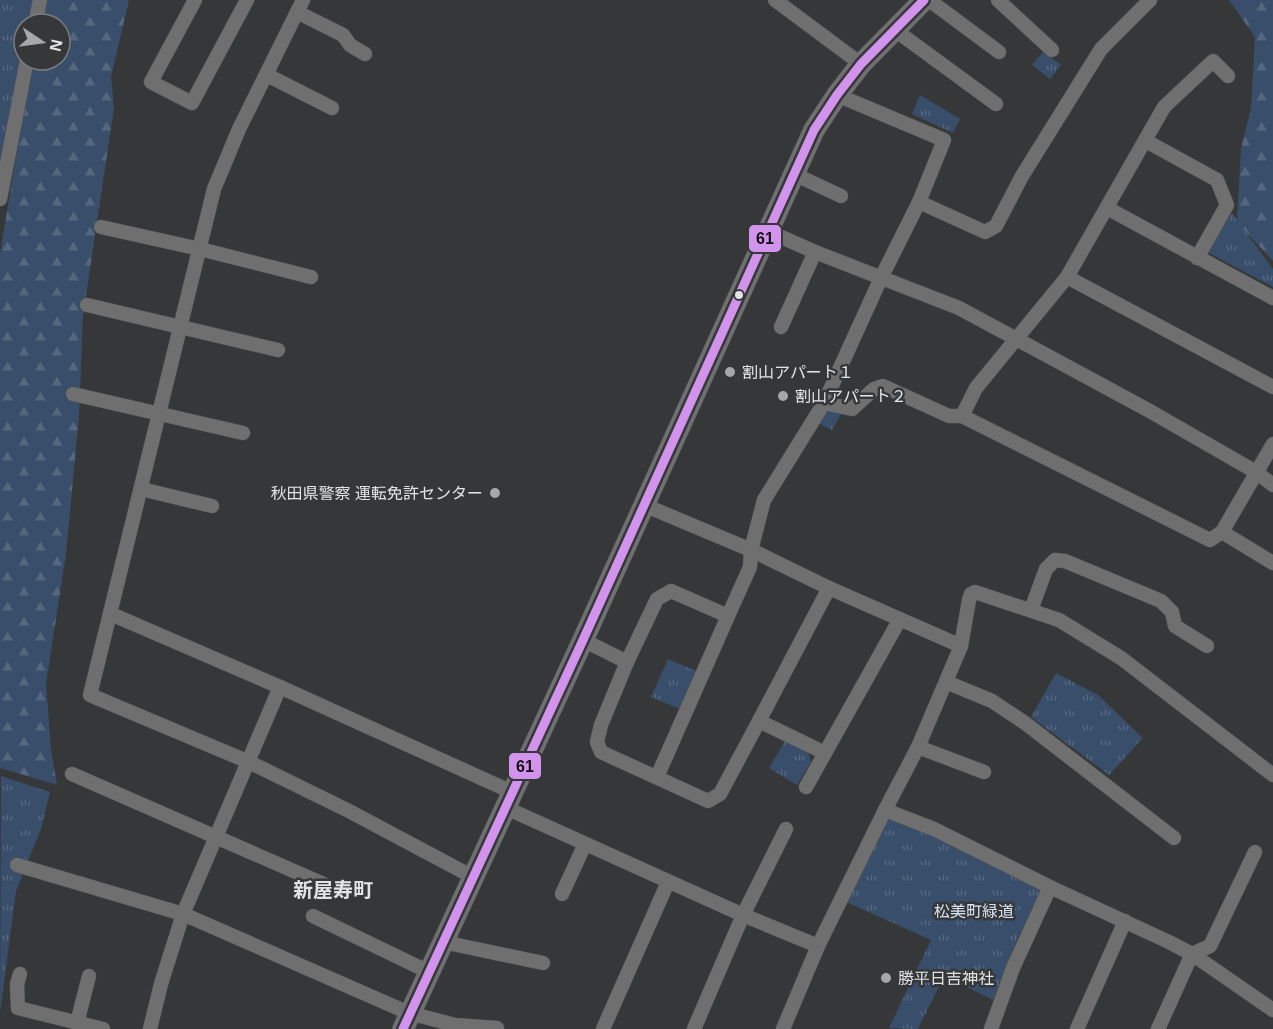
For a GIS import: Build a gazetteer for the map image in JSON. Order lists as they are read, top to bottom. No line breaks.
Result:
{"districts":["新屋寿町"],"parks":["松美町緑道"],"places":["割山アパート１","割山アパート２","秋田県警察 運転免許センター","勝平日吉神社"],"lines":["transit line 61"],"north":"right"}
